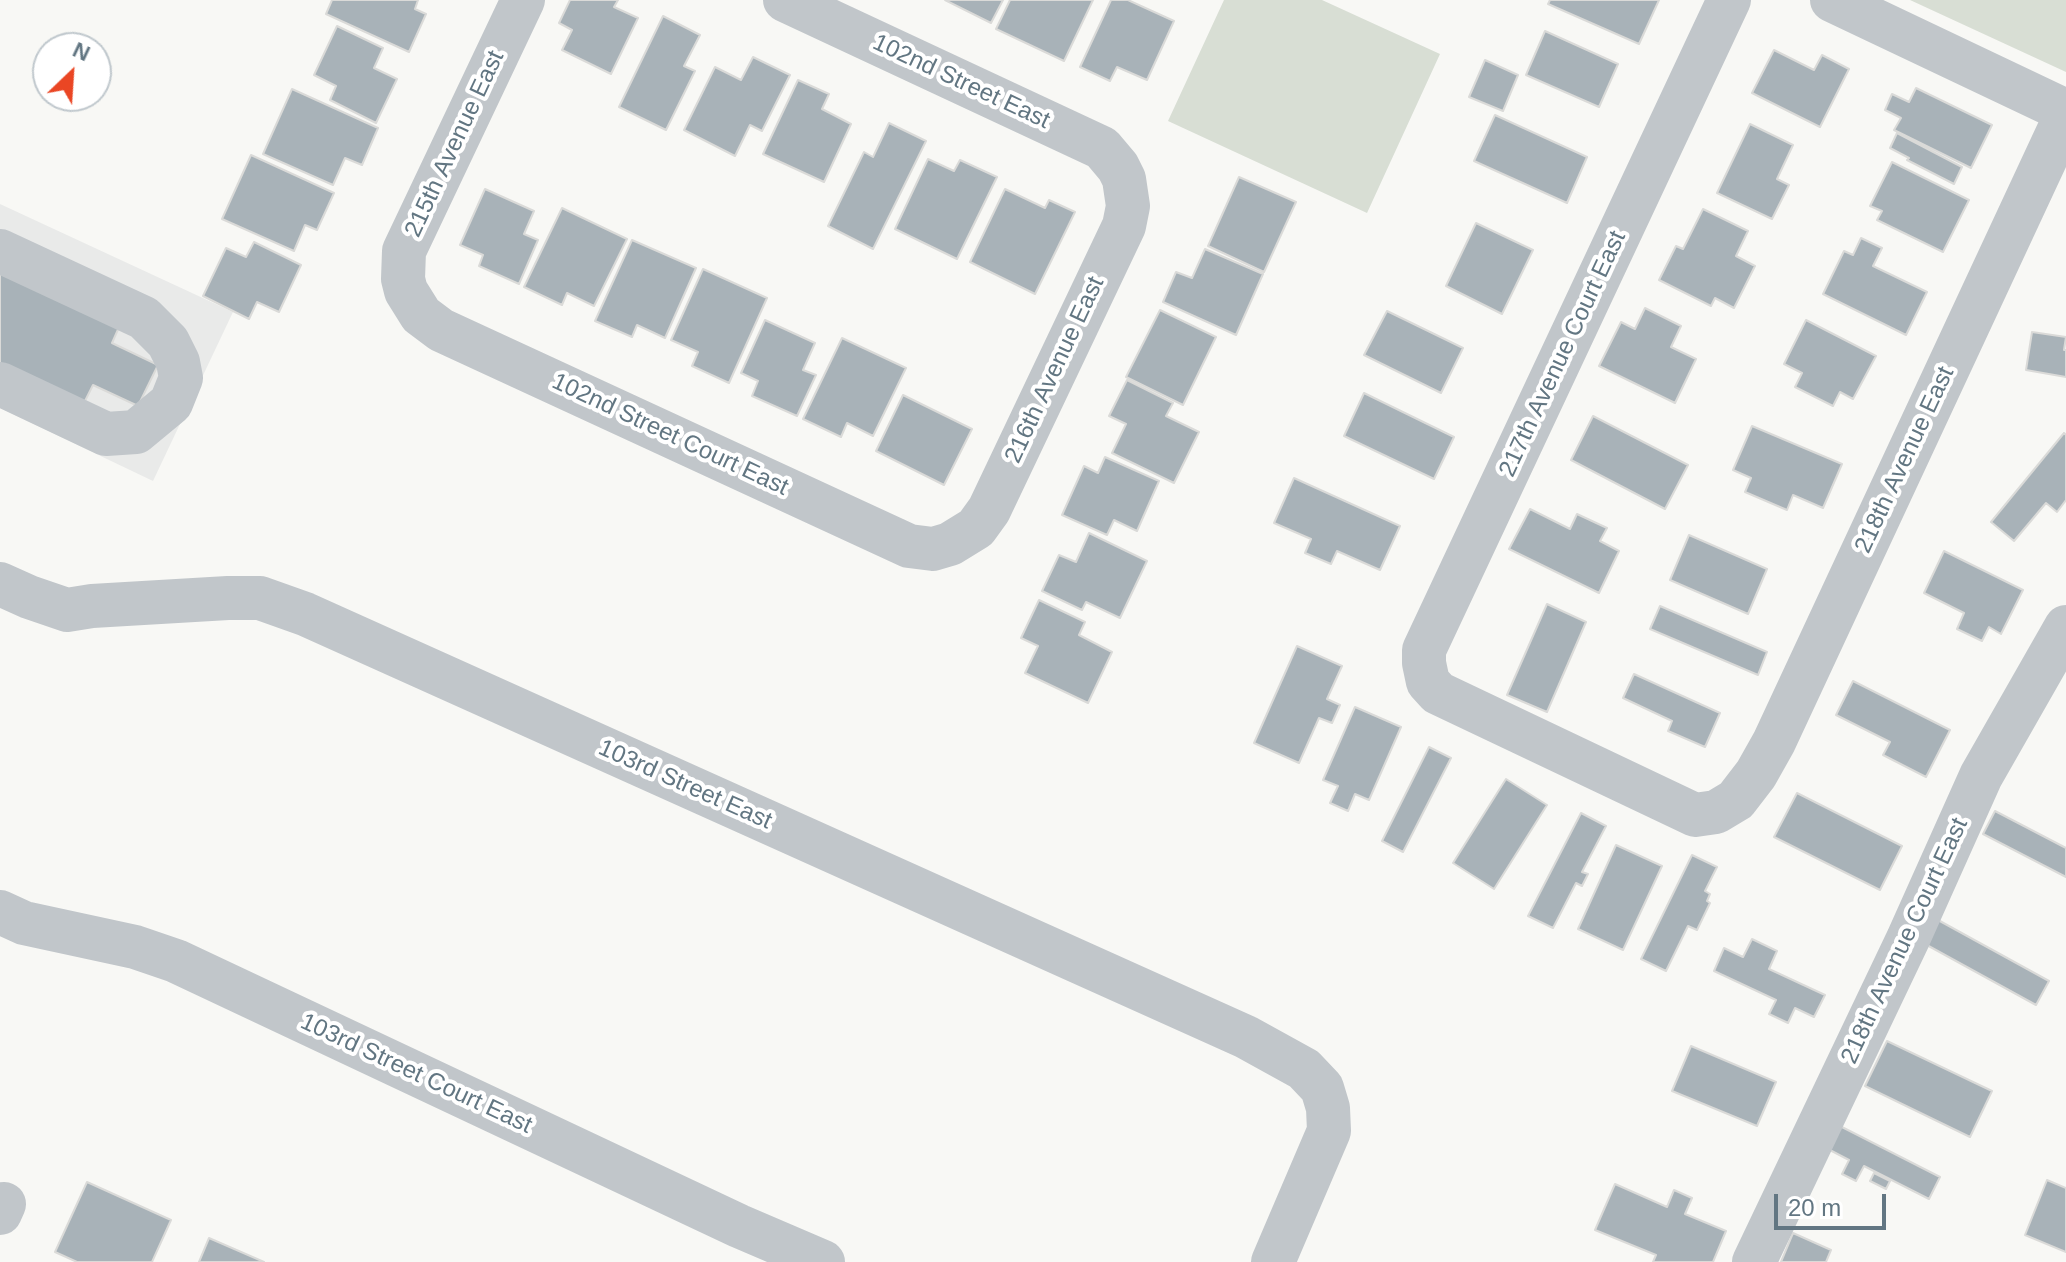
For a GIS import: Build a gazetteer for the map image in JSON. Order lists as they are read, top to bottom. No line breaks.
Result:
{"streets":{"street":["102nd Street East","215th Avenue East","217th Avenue Court East","216th Avenue East","102nd Street Court East","218th Avenue East","103rd Street East","218th Avenue Court East","103rd Street Court East"]},"crossings":[["102nd Street East","216th Avenue East"],["215th Avenue East","102nd Street Court East"],["217th Avenue Court East","218th Avenue East"],["216th Avenue East","102nd Street Court East"]],"scale_bar":"20 m","north":"top right"}
